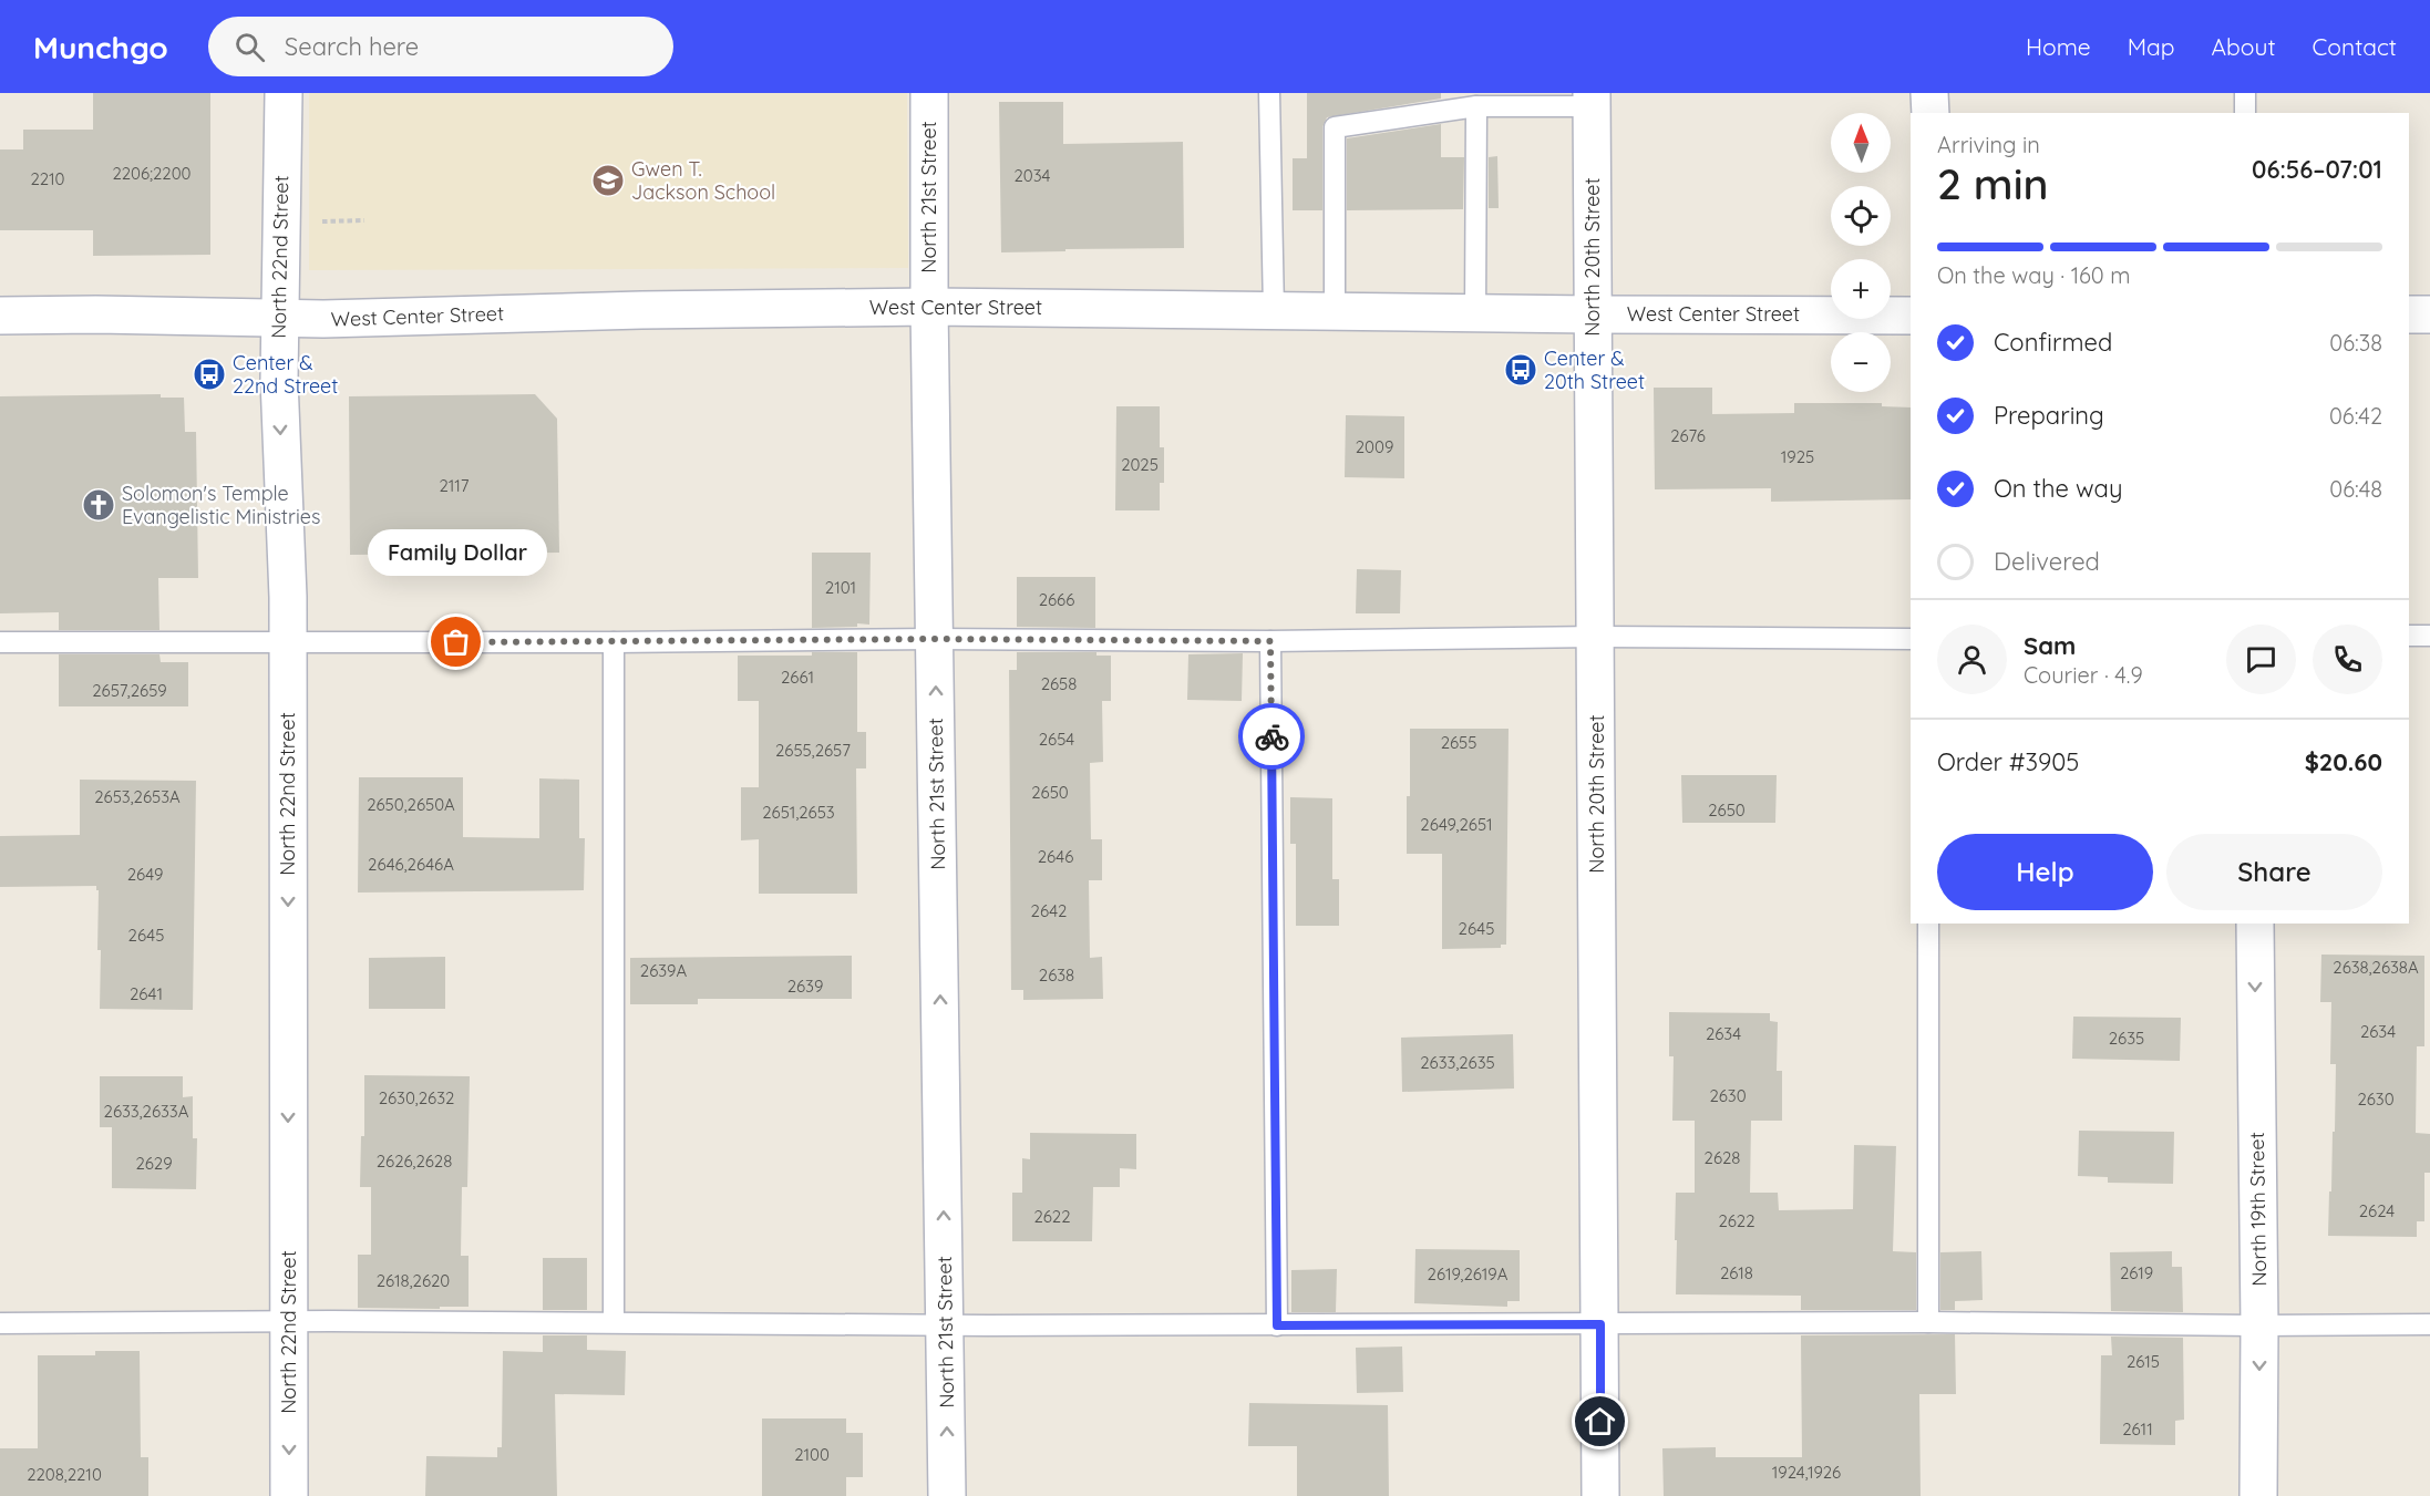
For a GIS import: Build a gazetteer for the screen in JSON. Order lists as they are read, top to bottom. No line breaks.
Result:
{"streets":{"street":["North 21st Street","North 22nd Street","North 20th Street","West Center Street","North 19th Street"]},"crossings":[["North 21st Street","West Center Street"],["North 22nd Street","West Center Street"],["North 20th Street","West Center Street"]],"one_way":["North 21st Street","North 22nd Street","North 19th Street"],"places":{"school or university":["Gwen T. Jackson School"],"bus stop":["Center & 20th Street","Center & 22nd Street"],"church":["Solomon's Temple Evangelistic Ministries"],"other":["Family Dollar"]},"house_numbers":["2206;2200","2034","2210","2676","2009","1925","2025","2117","2101","2666","2661","2658","2657,2659","2654","2655","2655,2657","2650","2653,2653A","2650,2650A","2650","2651,2653","2649,2651","2646","2646,2646A","2649","2642","2645","2645","2638,2638A","2639A","2638","2639","2641","2634","2634","2635","2633,2635","2630","2630,2632","2630","2633,2633A","2628","2626,2628","2629","2624","2622","2622","2618","2619","2619,2619A","2618,2620","2615","2611","2100","1924,1926","2208,2210"],"north":"top","page":{"header":"Munchgo","search":"Search here","nav":["Home","Map","About","Contact"],"map_buttons":["+","−"],"heading":["2 min","Arriving in","06:56–07:01"],"panel":["Sam","Courier · 4.9","Order #3905","$20.60"],"bar":"On the way · 160 m","list":[["Confirmed","06:38"],["Preparing","06:42"],["On the way","06:48"],"Delivered"],"bubble":"Family Dollar","buttons":["Help","Share"]}}
